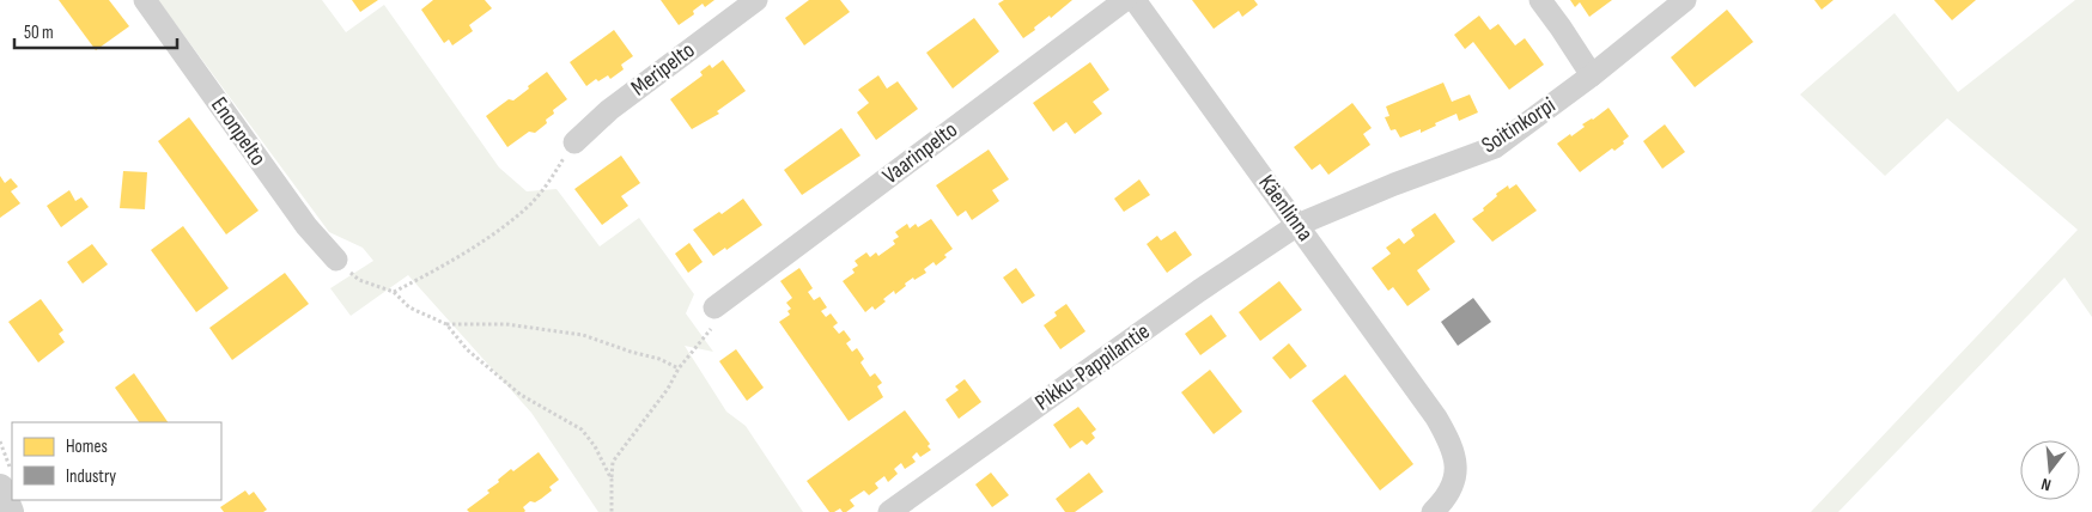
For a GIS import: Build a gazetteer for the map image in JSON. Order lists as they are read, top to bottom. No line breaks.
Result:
{"streets":{"street":["Meripelto","Soitinkorpi","Enonpelto","Vaarinpelto","Käenlinna","Pikku-Pappilantie"]},"crossings":[["Soitinkorpi","Käenlinna"],["Soitinkorpi","Pikku-Pappilantie"],["Käenlinna","Pikku-Pappilantie"]],"legend":["Homes","Industry"],"scale_bar":"50 m","north":"bottom"}
